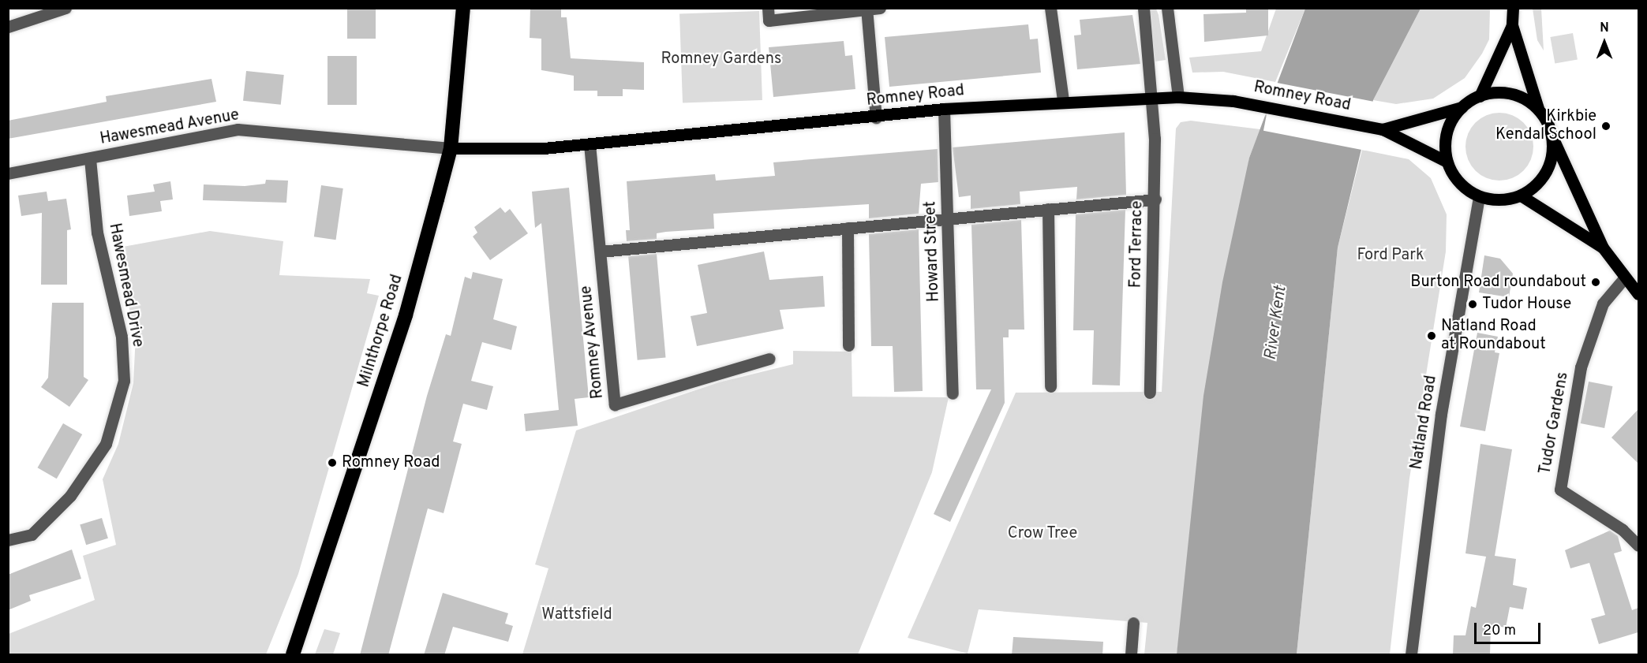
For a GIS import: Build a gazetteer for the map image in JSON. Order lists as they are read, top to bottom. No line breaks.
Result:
{"streets":{"highway":["Milnthorpe Road"],"main road":["Romney Road"],"street":["Hawesmead Avenue","Ford Terrace","Howard Street","Hawesmead Drive","Romney Avenue","Natland Road","Tudor Gardens"]},"crossings":[["Romney Road","Hawesmead Avenue"],["Romney Road","Ford Terrace"],["Romney Road","Howard Street"],["Romney Road","Milnthorpe Road"],["Romney Road","Romney Avenue"],["Romney Road","Natland Road"],["Hawesmead Avenue","Hawesmead Drive"],["Hawesmead Avenue","Milnthorpe Road"]],"water":["River Kent"],"parks":["Romney Gardens","Ford Park","Crow Tree","Wattsfield"],"places":["Kirkbie Kendal School","Burton Road roundabout","Tudor House","Natland Road at Roundabout","Romney Road"],"scale_bar":"20 m","north":"top"}
